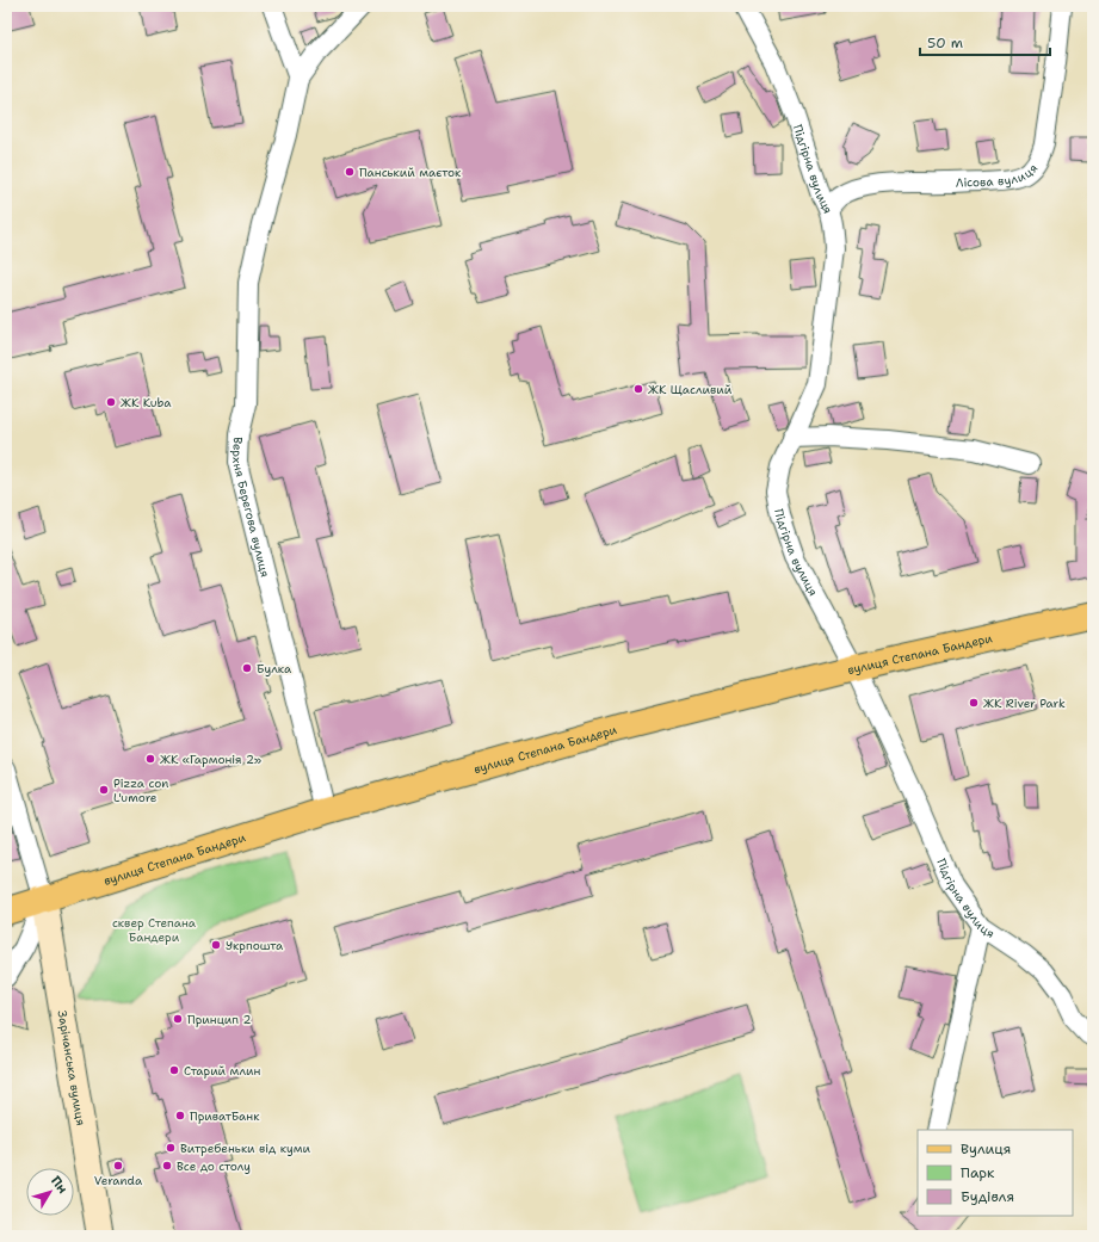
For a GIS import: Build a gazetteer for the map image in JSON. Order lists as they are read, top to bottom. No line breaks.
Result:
{"streets":{"main road":["вулиця Степана Бандери"],"street":["Підгірна вулиця","Лісова вулиця","Верхня Берегова вулиця","Зарічанська вулиця"]},"crossings":[["Підгірна вулиця","Лісова вулиця"],["Підгірна вулиця","вулиця Степана Бандери"],["Верхня Берегова вулиця","вулиця Степана Бандери"],["вулиця Степана Бандери","Зарічанська вулиця"]],"parks":["сквер Степана Бандери"],"places":["Панський маєток","ЖК Щасливий","ЖК Kuba","Булка","ЖК River Park","ЖК «Гармонія 2»","Pizza con L'umore","Укрпошта","Принцип 2","Старий млин","ПриватБанк","Витребеньки від куми","Veranda","Все до столу"],"legend":["Вулиця","Парк","Будівля"],"scale_bar":"50 m","north":"top right"}
